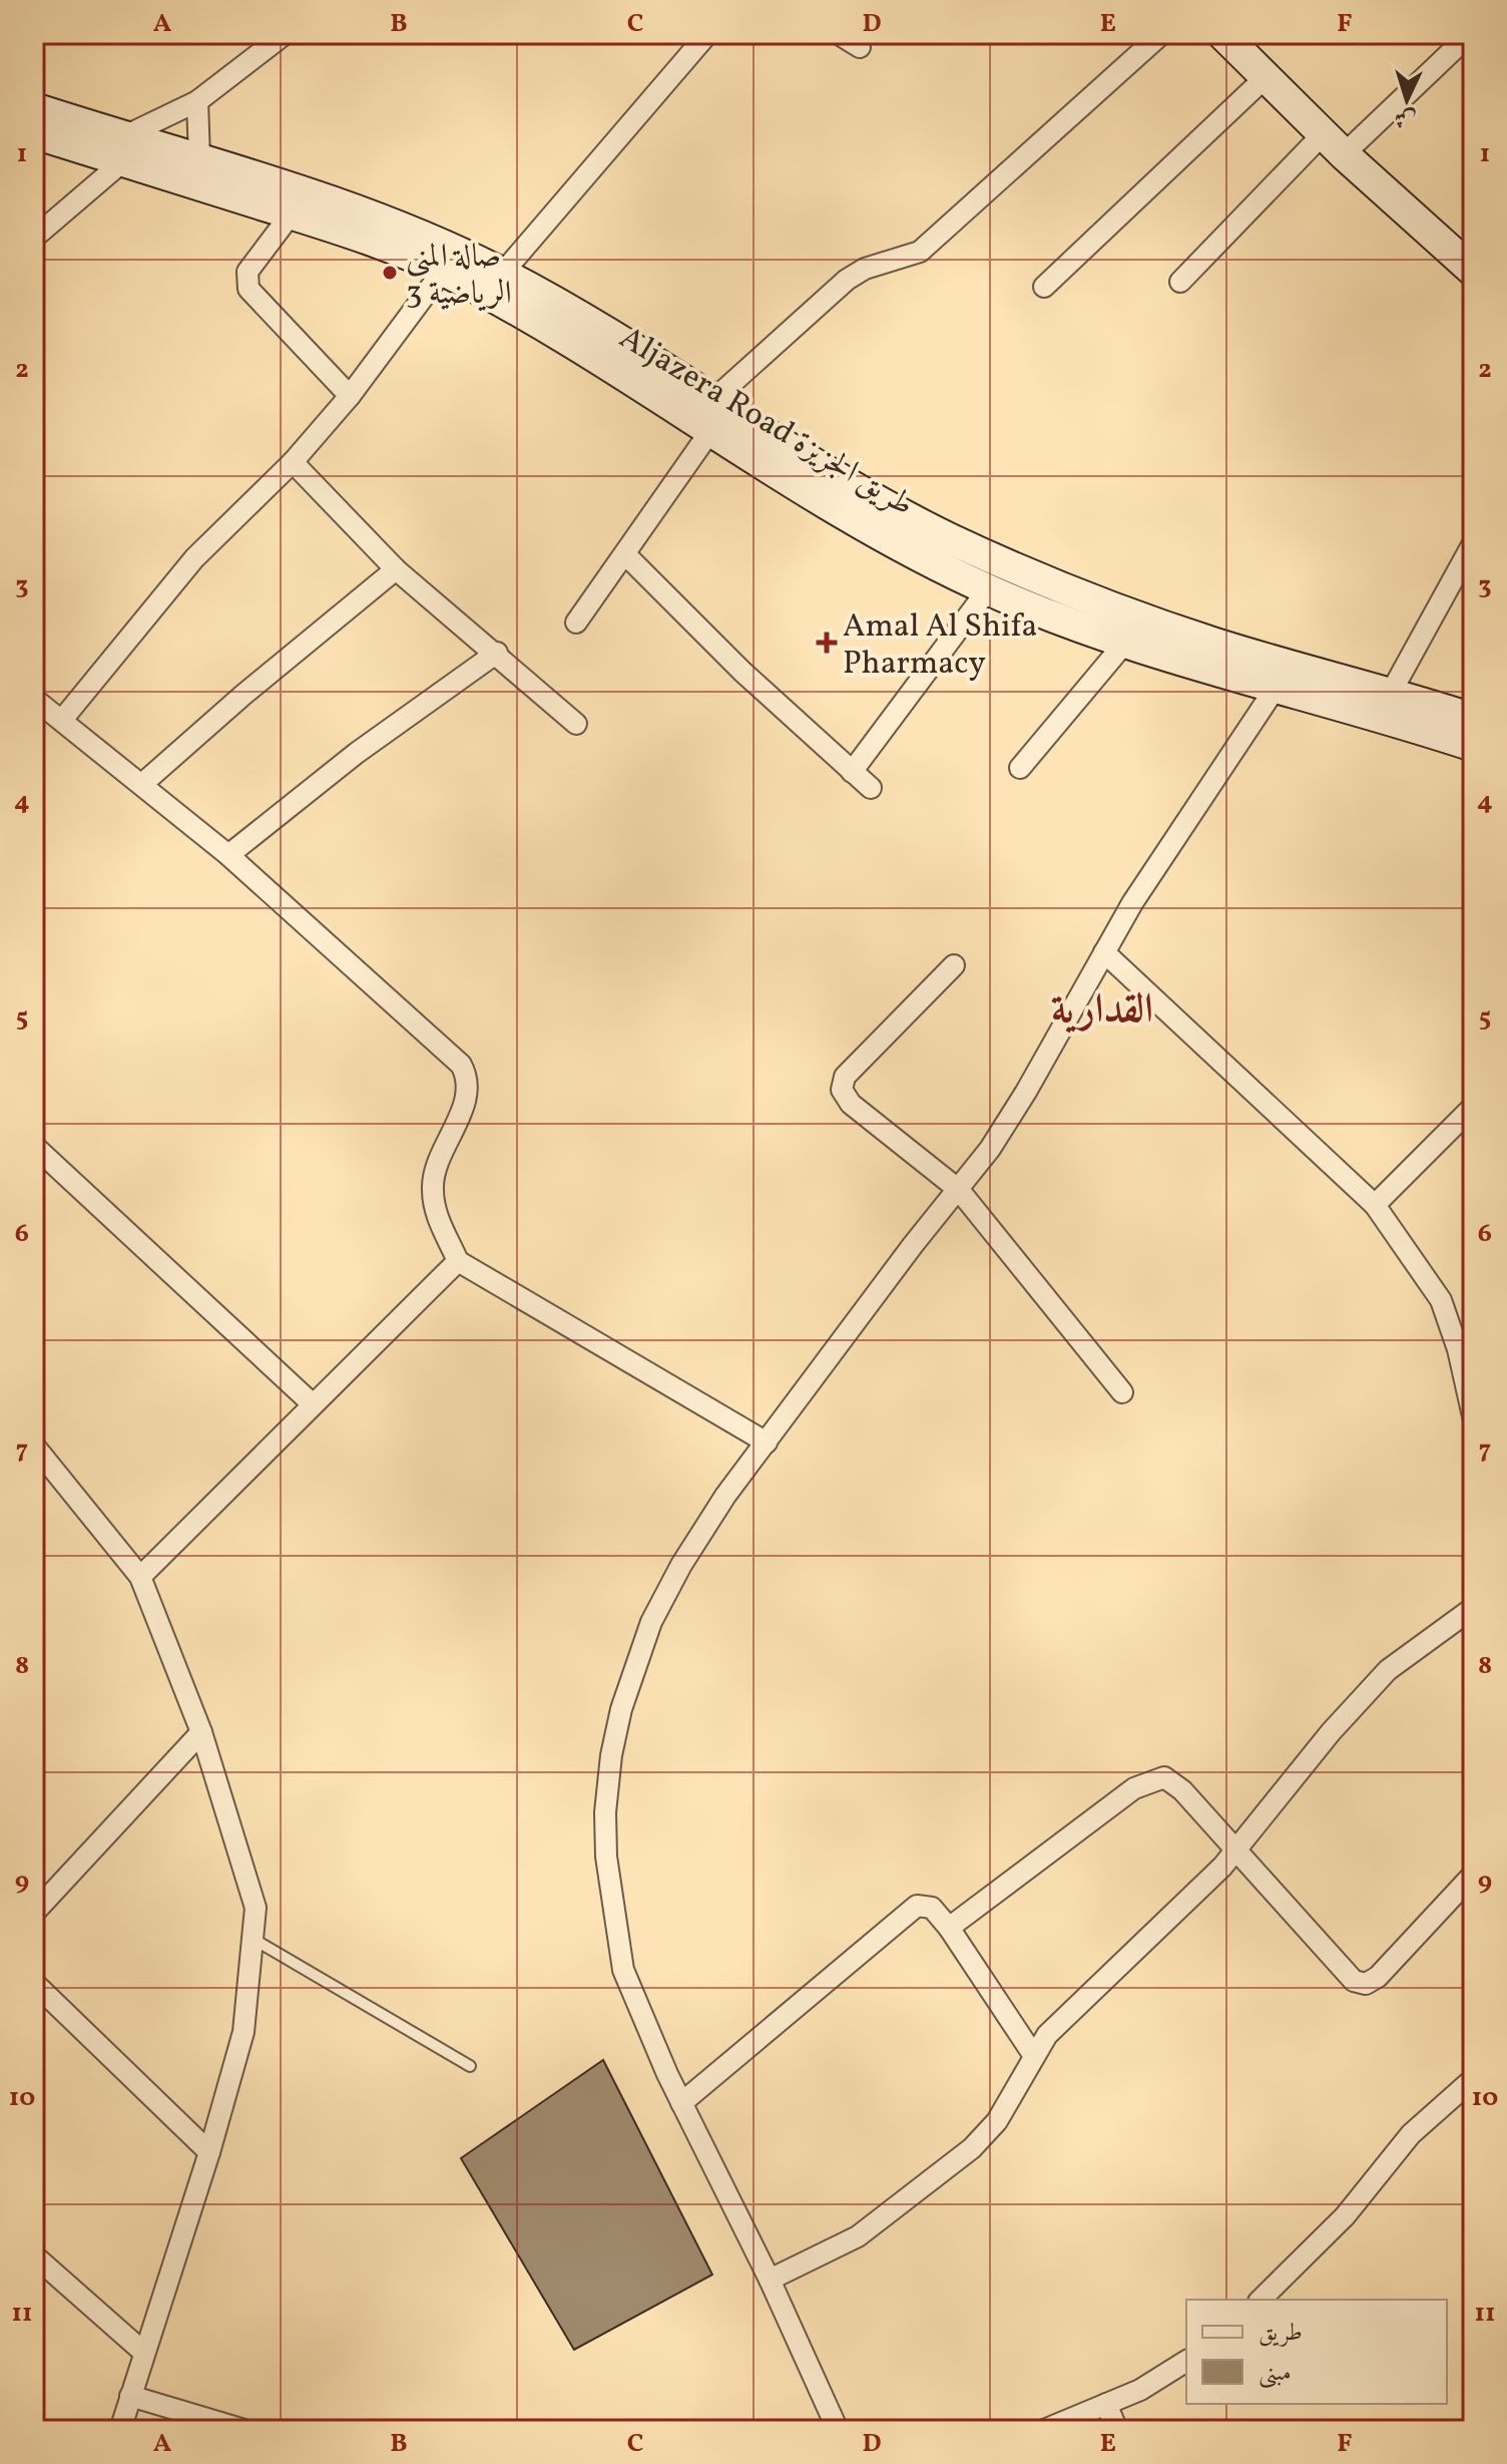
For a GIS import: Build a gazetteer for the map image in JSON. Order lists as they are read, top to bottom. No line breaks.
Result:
{"streets":{"main road":["Aljazera Road طريق الجزيزة"]},"districts":["القدارية"],"places":{"other":["صالة المنى الرياضية 3"],"health":["Amal Al Shifa Pharmacy"]},"legend":["طريق","مبنى"],"north":"bottom","grid":{"columns":["A","B","C","D","E","F"],"rows":["1","2","3","4","5","6","7","8","9","10","11"]}}
